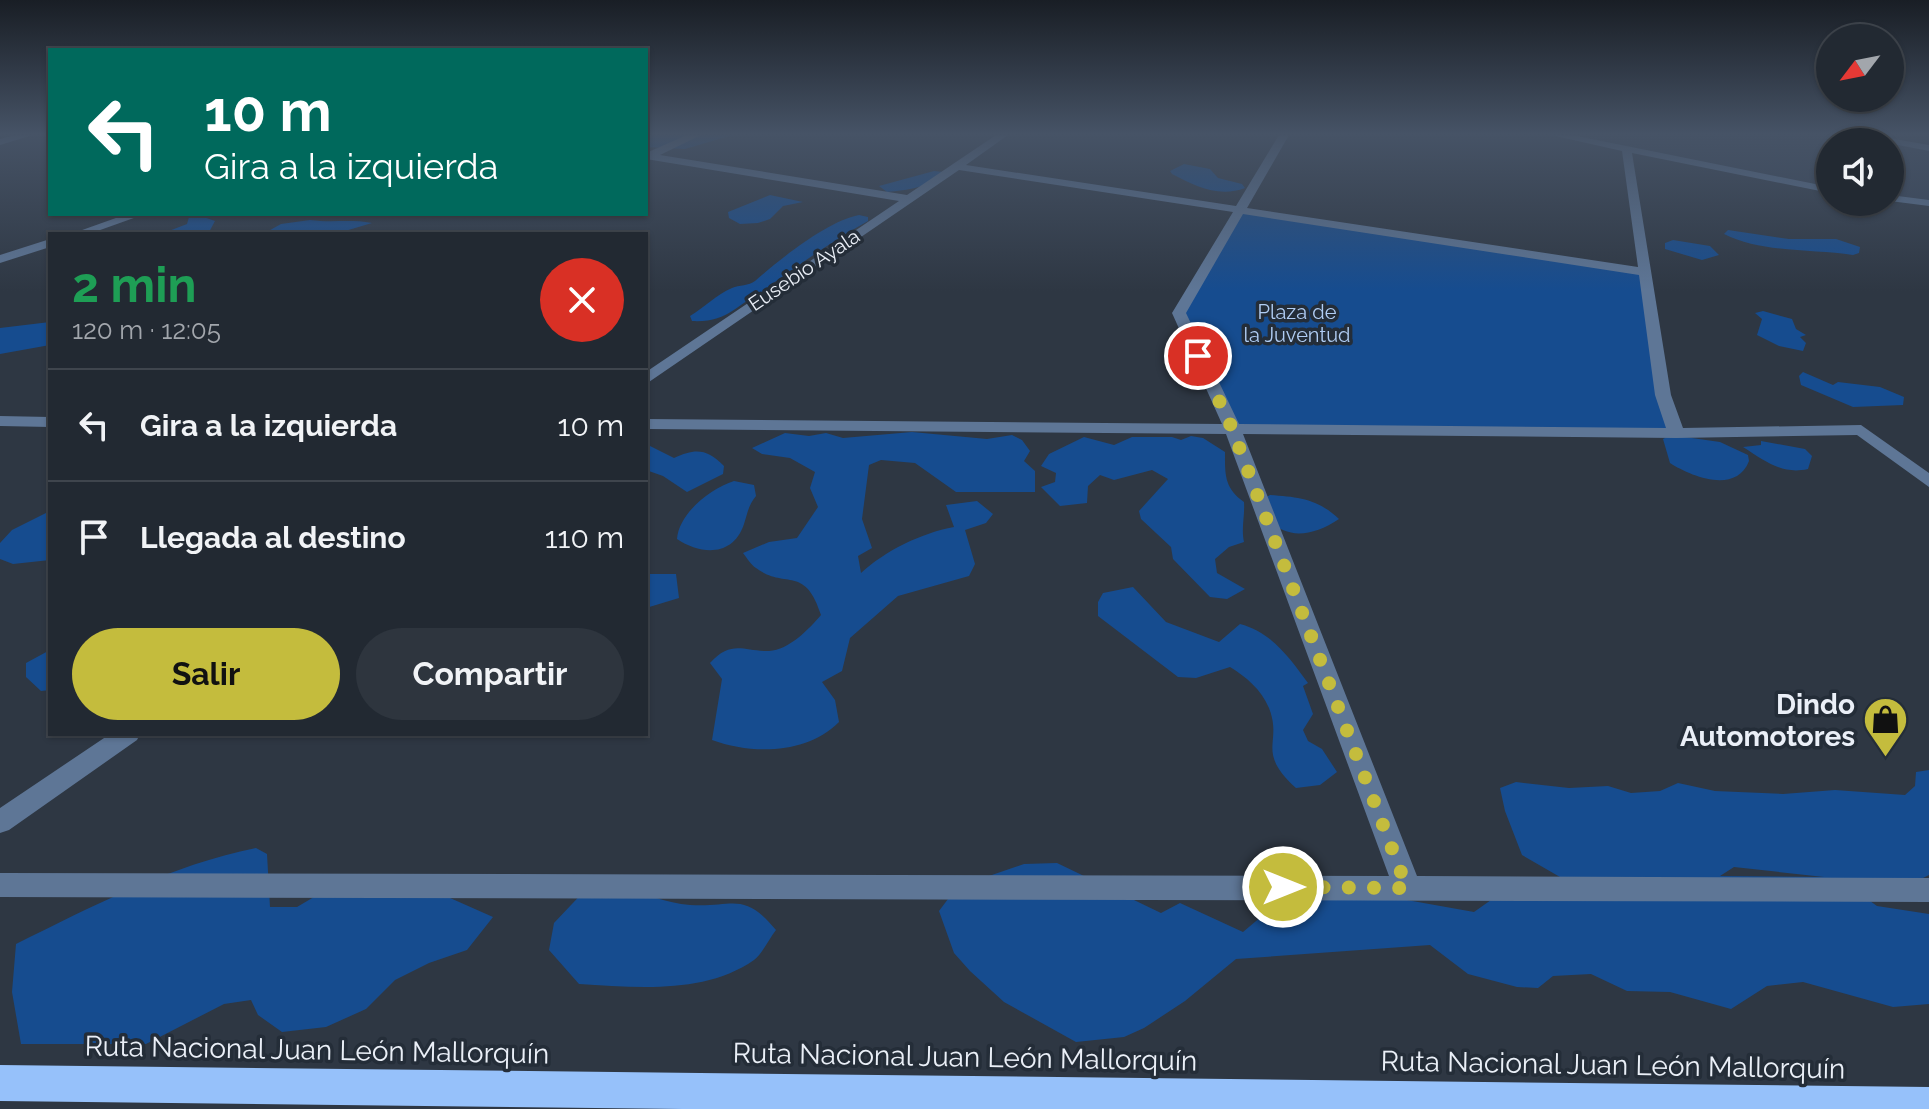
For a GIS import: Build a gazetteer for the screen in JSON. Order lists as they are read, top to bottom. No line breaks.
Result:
{"streets":{"highway":["Ruta Nacional Juan León Mallorquín"],"street":["Eusebio Ayala"]},"parks":["Plaza de la Juventud"],"places":{"shop":["Dindo Automotores"]},"north":"bottom left","page":{"turn":["10 m","Gira a la izquierda"],"heading":["2 min","120 m · 12:05"],"list":[{"name":"Gira a la izquierda","value":"10 m"},{"name":"Llegada al destino","value":"110 m"}],"buttons":["Salir","Compartir"]}}
